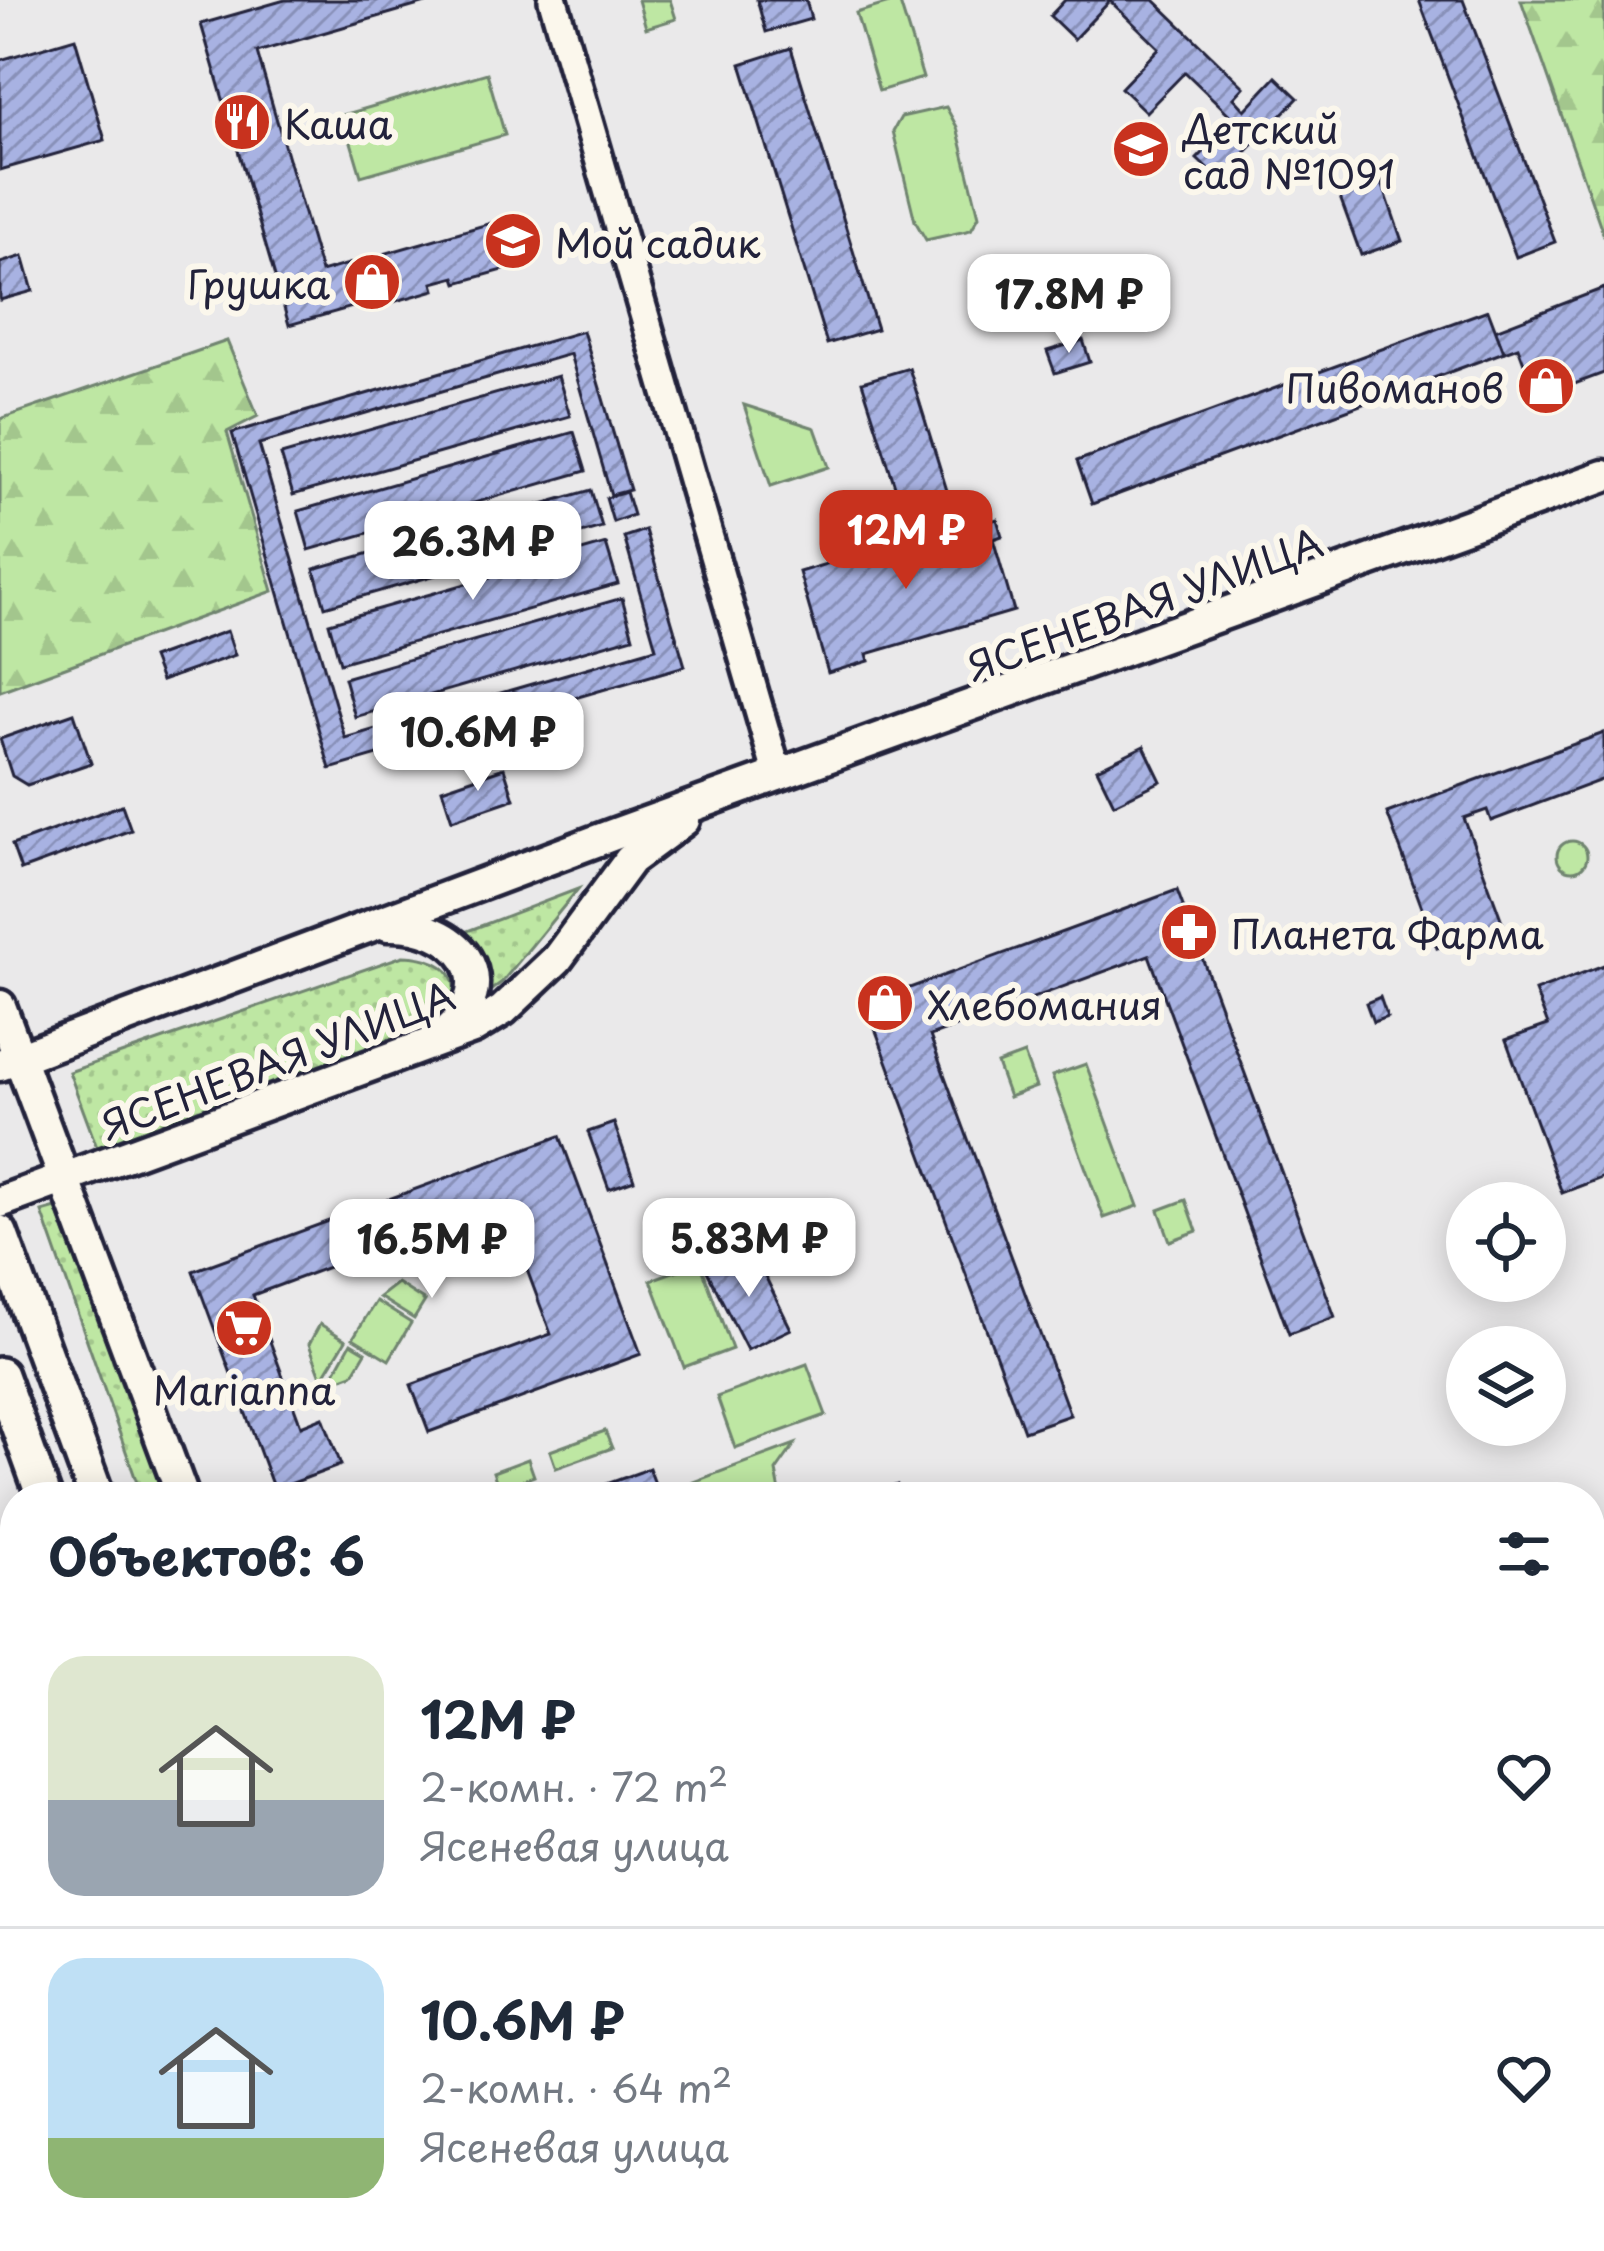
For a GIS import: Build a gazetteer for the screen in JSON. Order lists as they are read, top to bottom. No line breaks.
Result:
{"streets":{"main road":["ЯСЕНЕВАЯ УЛИЦА"]},"places":{"restaurant":["Каша"],"school or university":["Детский сад №1091","Мой садик"],"shop":["Грушка","Пивоманов","Хлебомания"],"pharmacy":["Планета Фарма"],"supermarket":["Marianna"]},"page":{"price":["17.8M ₽","12M ₽","26.3M ₽","10.6M ₽","5.83M ₽","16.5M ₽"],"heading":"Объектов: 6","list":[{"name":"12M ₽","note":"2-комн. · 72 m² · Ясеневая улица"},{"name":"10.6M ₽","note":"2-комн. · 64 m² · Ясеневая улица"}]}}
